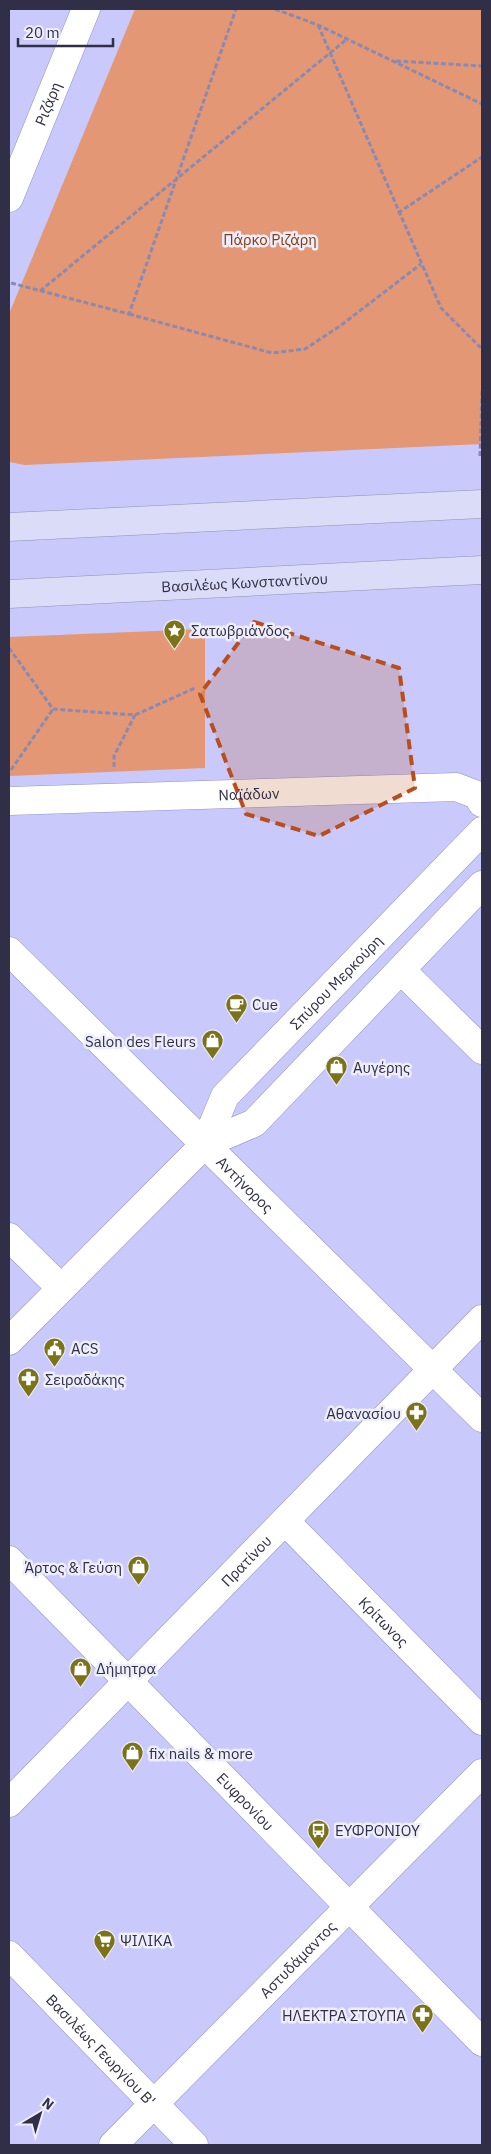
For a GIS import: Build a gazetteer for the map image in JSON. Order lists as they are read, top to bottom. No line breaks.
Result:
{"streets":{"main road":["Βασιλέως Κωνσταντίνου"],"street":["Ριζάρη","Ναϊάδων","Σπύρου Μερκούρη","Αντήνορος","Πρατίνου","Κρίτωνος","Ευφρονίου","Αστυδάμαντος","Βασιλέως Γεωργίου Β'"]},"crossings":[["Σπύρου Μερκούρη","Αντήνορος"],["Αντήνορος","Πρατίνου"],["Πρατίνου","Κρίτωνος"],["Πρατίνου","Ευφρονίου"],["Ευφρονίου","Αστυδάμαντος"],["Αστυδάμαντος","Βασιλέως Γεωργίου Β'"]],"parks":["Πάρκο Ριζάρη"],"places":{"place":["Σατωβριάνδος"],"cafe":["Cue"],"shop":["Salon des Fleurs","Αυγέρης","Άρτος & Γεύση","Δήμητρα","fix nails & more"],"public building":["ACS"],"pharmacy":["Σειραδάκης","Αθανασίου","ΗΛΕΚΤΡΑ ΣΤΟΥΠΑ"],"bus stop":["ΕΥΦΡΟΝΙΟΥ"],"supermarket":["ΨΙΛΙΚΑ"]},"scale_bar":"20 m","north":"top right"}
